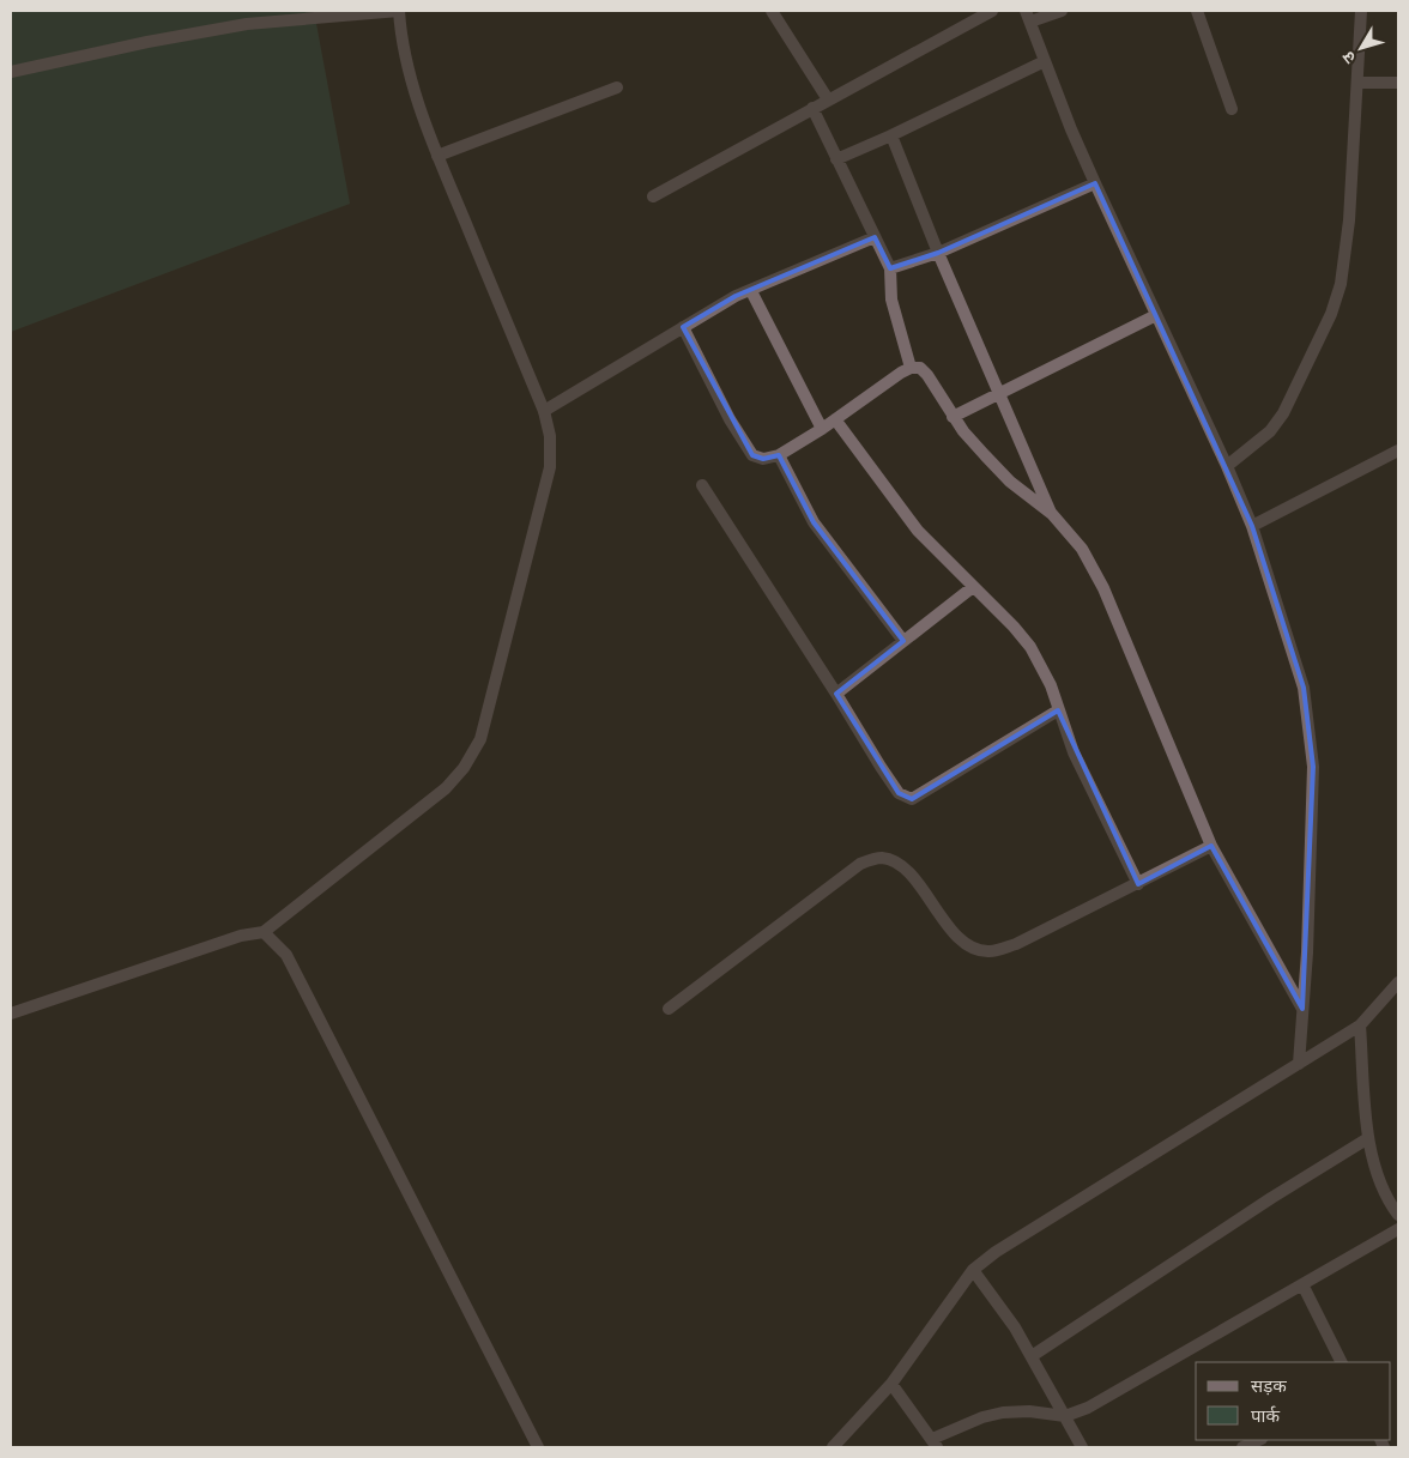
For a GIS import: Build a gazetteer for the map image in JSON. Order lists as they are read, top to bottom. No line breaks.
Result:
{"legend":["सड़क","पार्क"],"north":"bottom left"}
